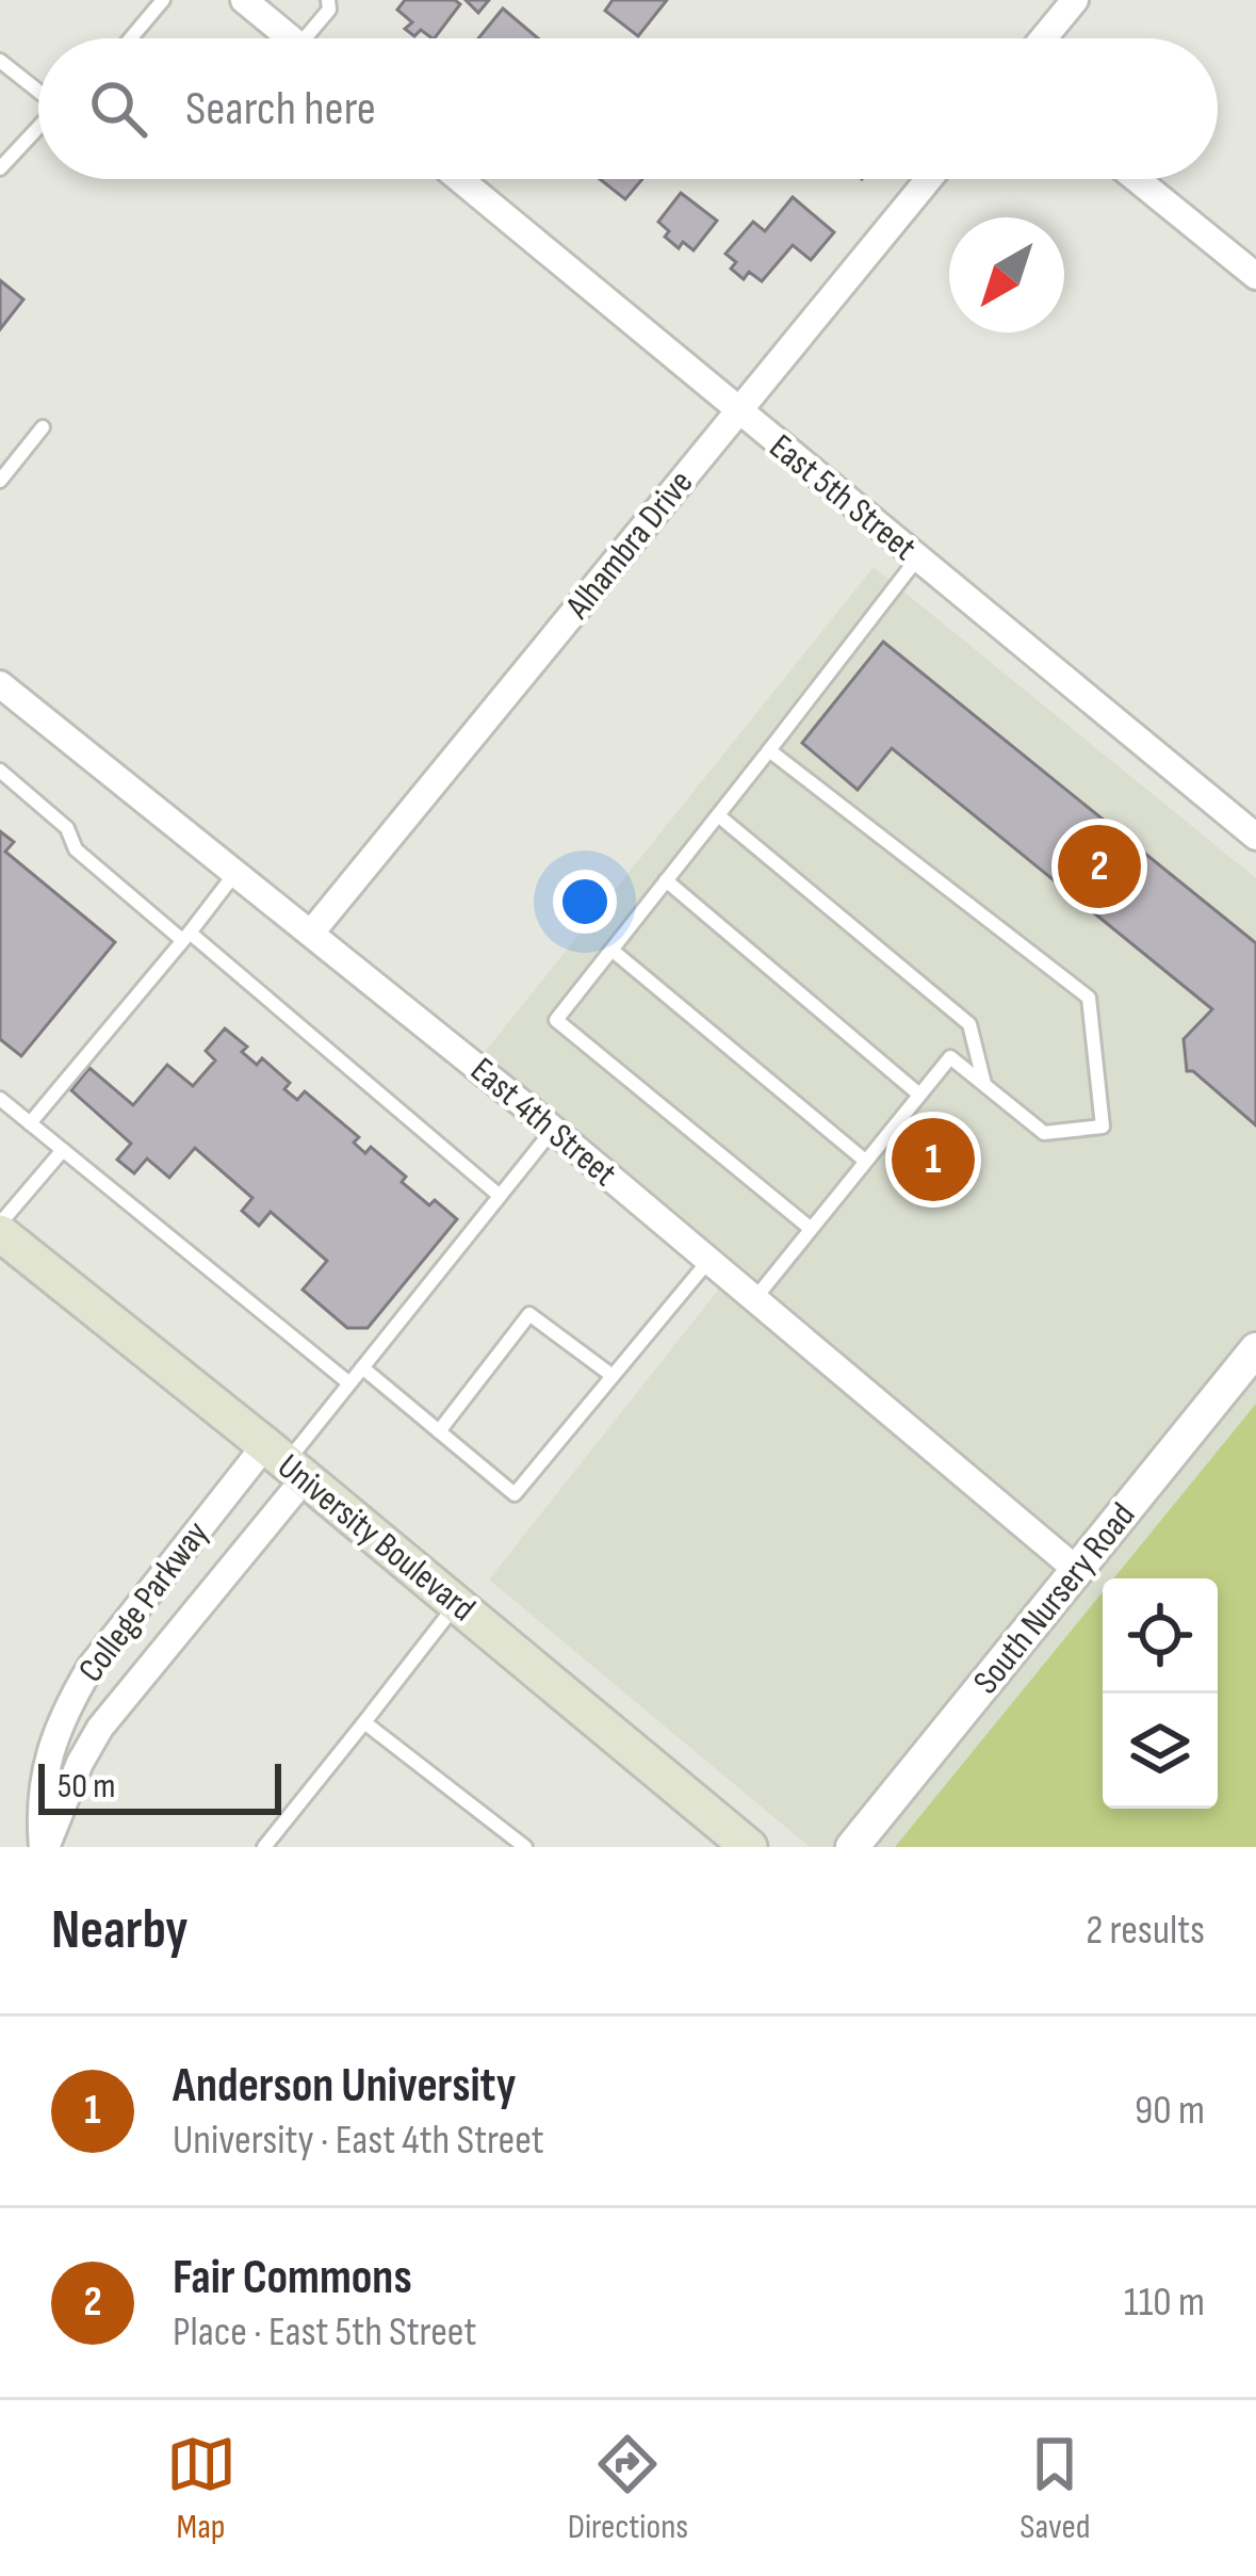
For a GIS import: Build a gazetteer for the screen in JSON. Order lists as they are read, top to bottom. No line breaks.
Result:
{"streets":{"main road":["University Boulevard"],"street":["East 5th Street","Alhambra Drive","East 4th Street","South Nursery Road","College Parkway"]},"crossings":[["East 5th Street","Alhambra Drive"],["Alhambra Drive","East 4th Street"],["East 4th Street","South Nursery Road"],["University Boulevard","College Parkway"]],"scale_bar":"50 m","north":"bottom left","page":{"search":"Search here","pins":["2","1"],"scale":"50 m","heading":["Nearby","2 results"],"list":[{"mark":"1","name":"Anderson University","note":"University · East 4th Street","value":"90 m"},{"mark":"2","name":"Fair Commons","note":"Place · East 5th Street","value":"110 m"}],"nav":["Map","Directions","Saved"]}}
